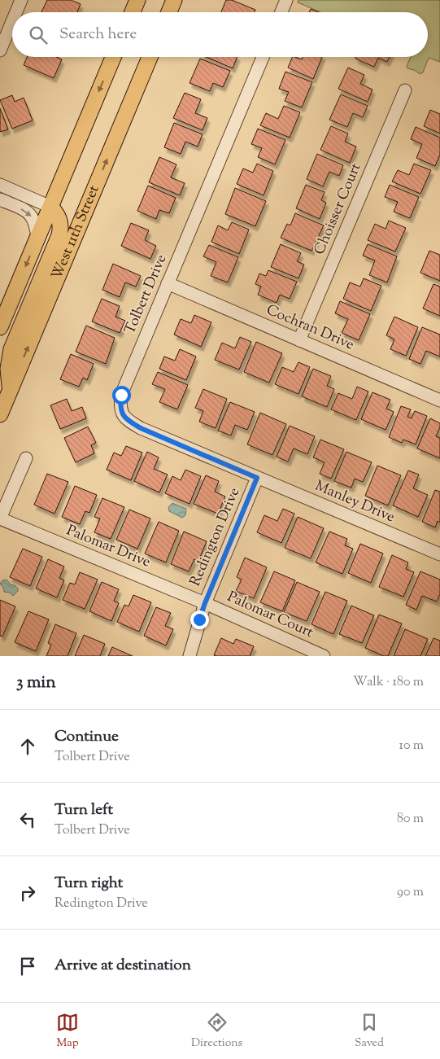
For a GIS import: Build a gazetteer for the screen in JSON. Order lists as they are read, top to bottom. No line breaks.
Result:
{"streets":{"main road":["West 11th Street"],"street":["Choisser Court","Tolbert Drive","Cochran Drive","Manley Drive","Redington Drive","Palomar Drive","Palomar Court"]},"crossings":[["Choisser Court","Cochran Drive"],["Tolbert Drive","Cochran Drive"],["Tolbert Drive","Manley Drive"],["Tolbert Drive","Redington Drive"],["Manley Drive","Redington Drive"],["Redington Drive","Palomar Drive"],["Redington Drive","Palomar Court"],["Palomar Drive","Palomar Court"]],"page":{"search":"Search here","heading":["3 min","Walk · 180 m"],"list":[["Continue","Tolbert Drive","10 m"],["Turn left","Tolbert Drive","80 m"],["Turn right","Redington Drive","90 m"],"Arrive at destination"],"nav":["Map","Directions","Saved"]}}
